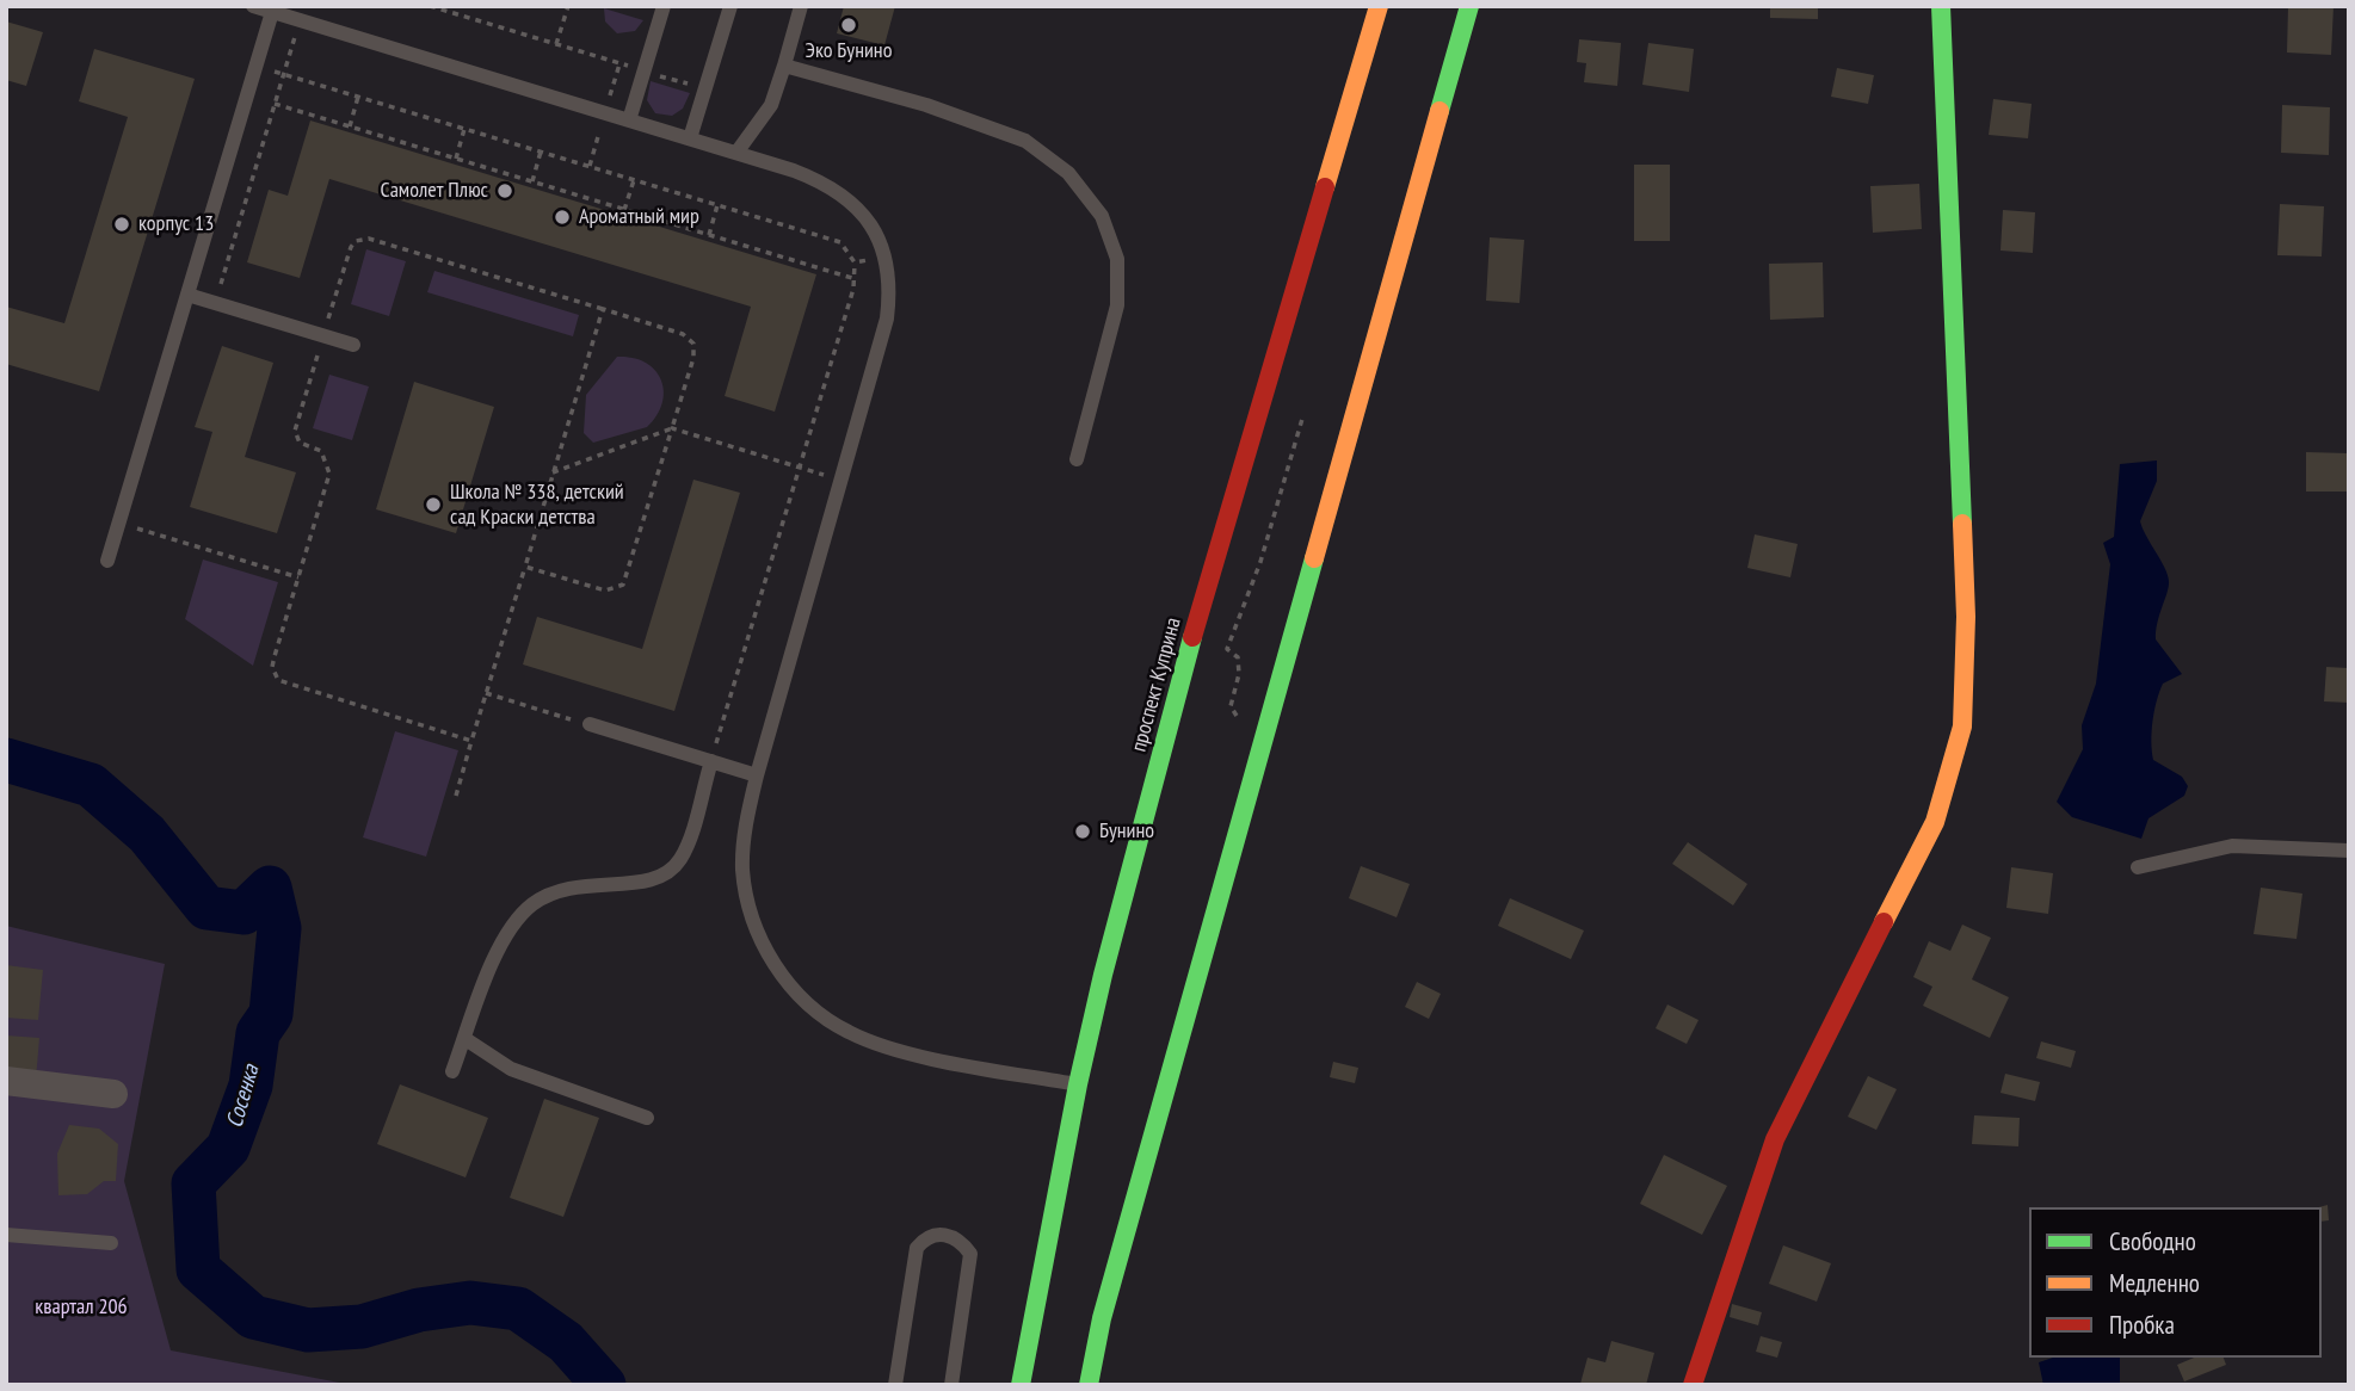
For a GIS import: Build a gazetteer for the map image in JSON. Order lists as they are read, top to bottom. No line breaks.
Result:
{"streets":{"street":["проспект Куприна"]},"water":["Сосенка"],"parks":["квартал 206"],"places":["Эко Бунино","Самолет Плюс","Ароматный мир","корпус 13","Школа № 338, детский сад Краски детства","Бунино"],"legend":["Свободно","Медленно","Пробка"]}
